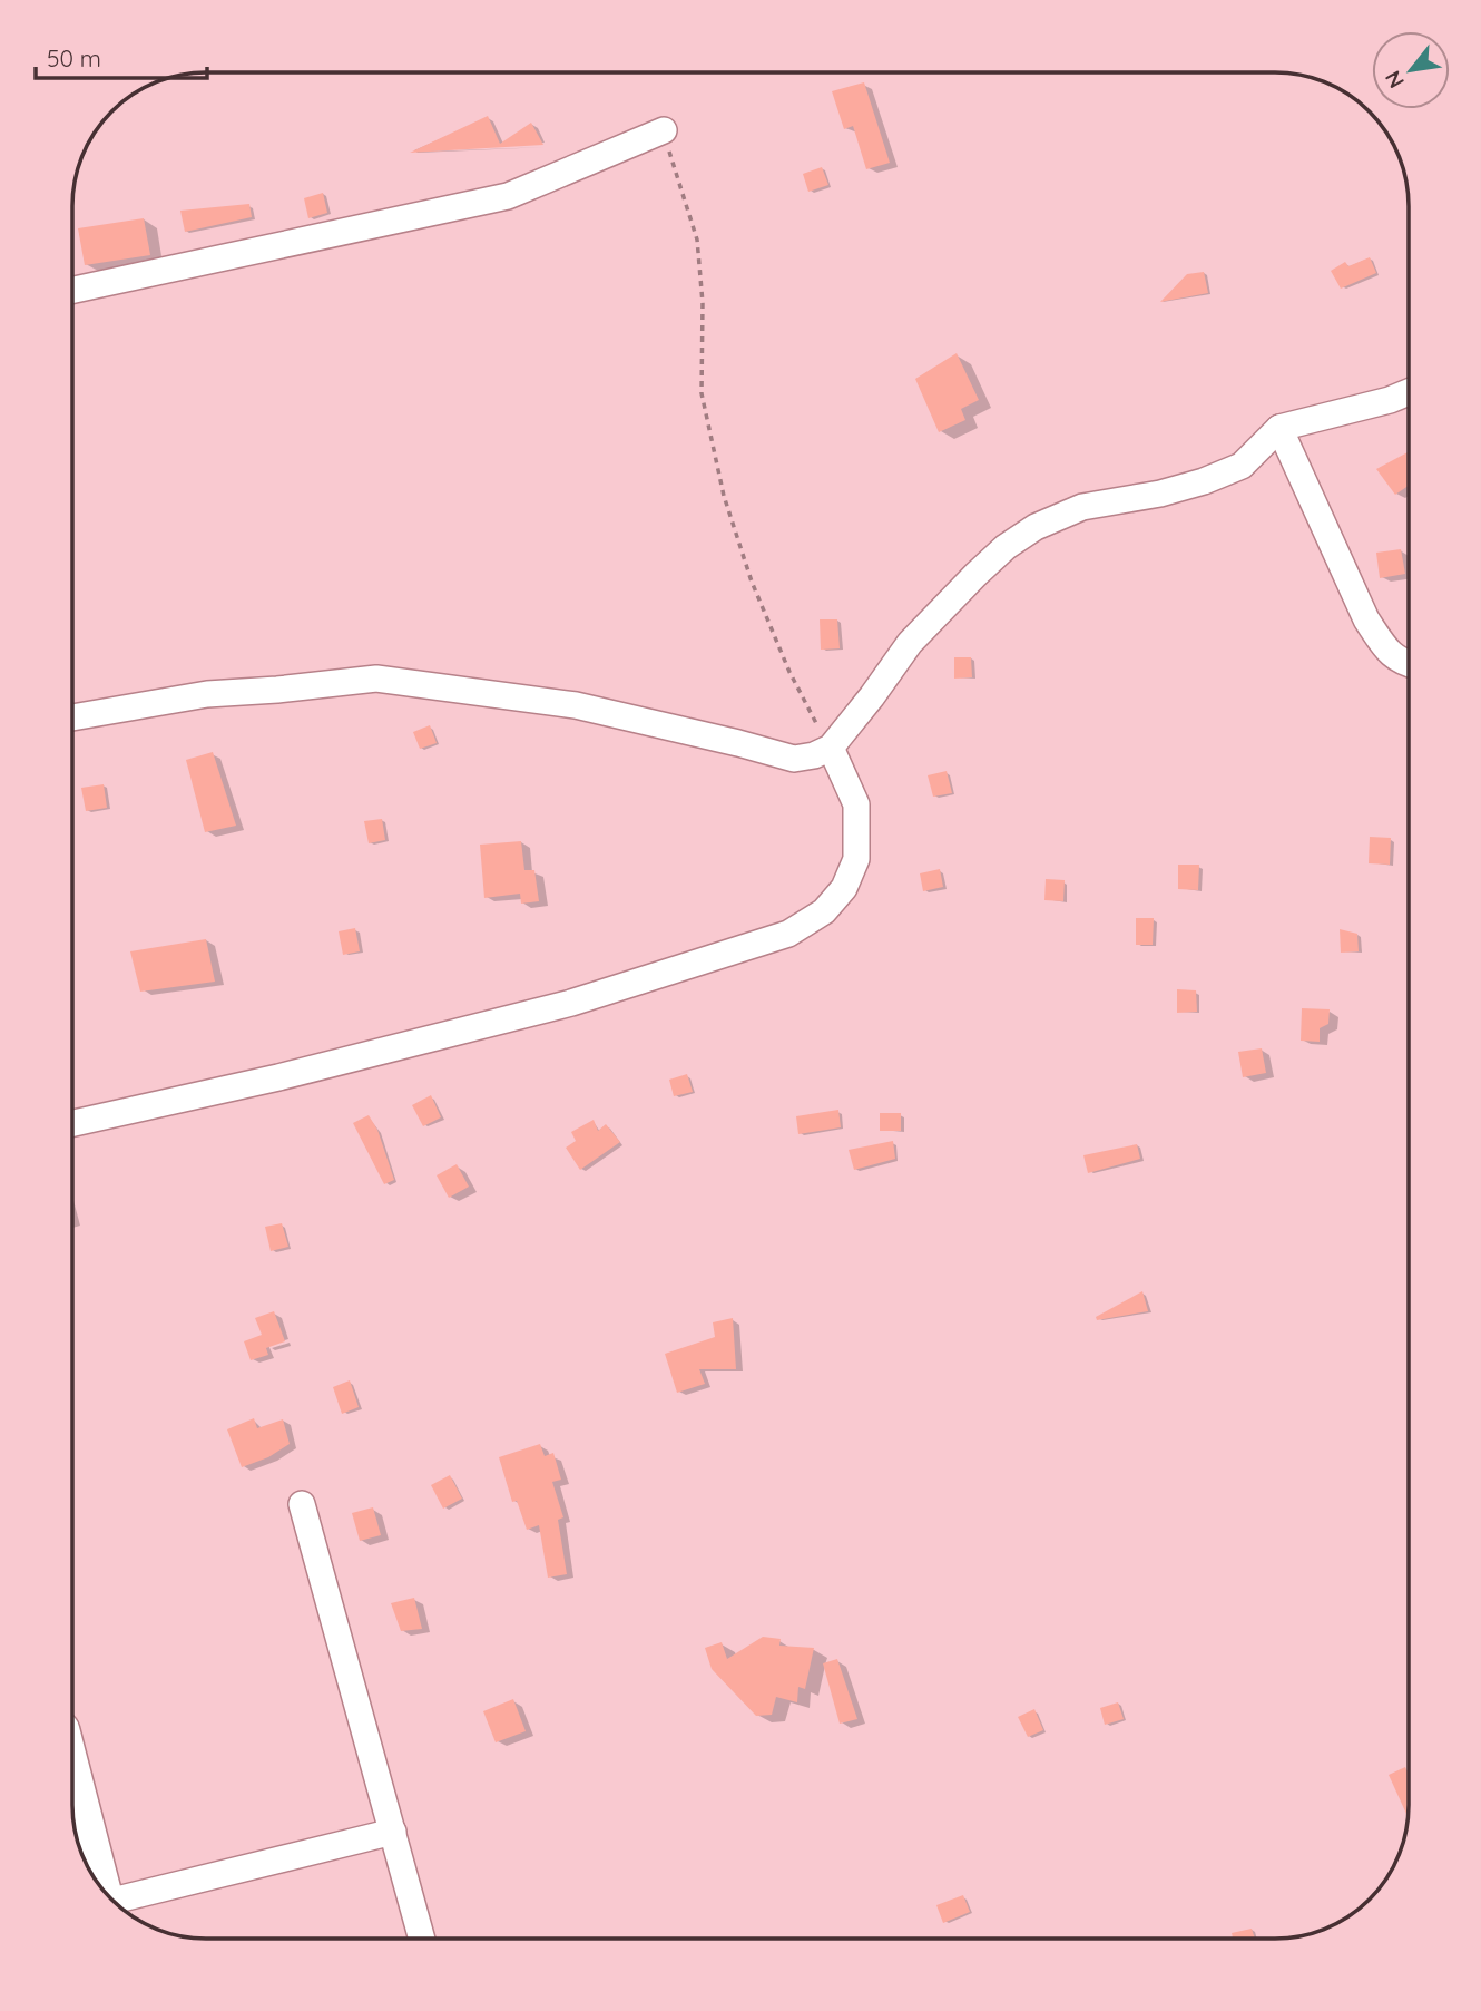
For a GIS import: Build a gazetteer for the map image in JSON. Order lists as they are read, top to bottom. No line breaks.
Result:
{"scale_bar":"50 m","north":"bottom left"}
